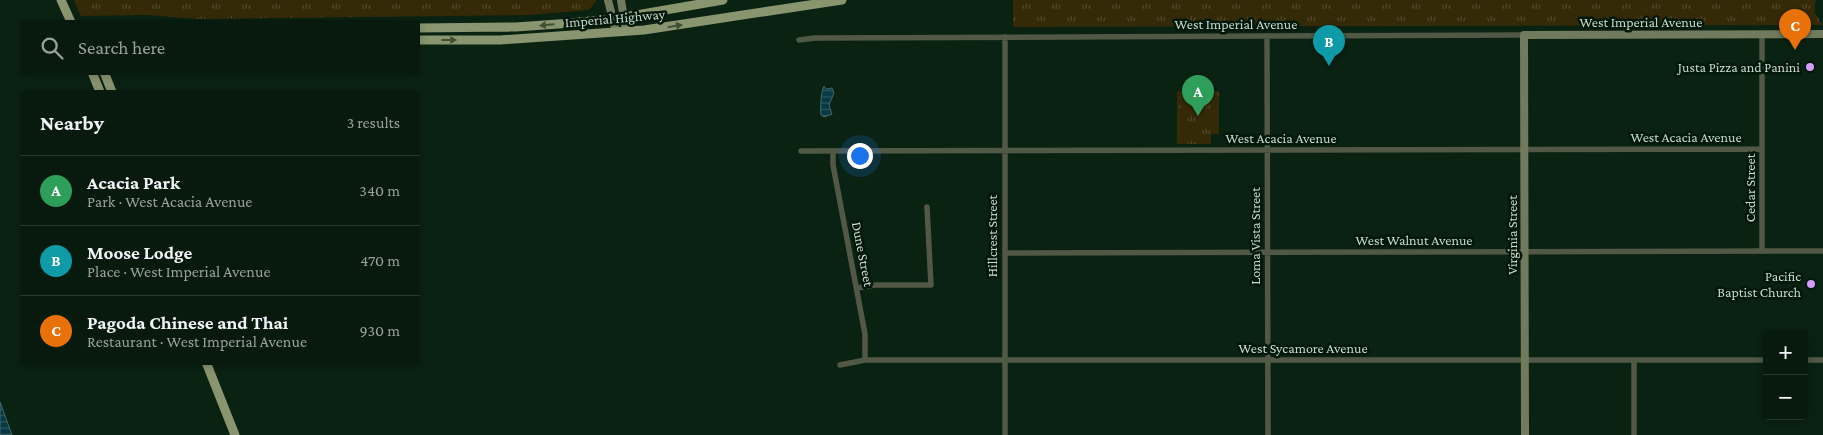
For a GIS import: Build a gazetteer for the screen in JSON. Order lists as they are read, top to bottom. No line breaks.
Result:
{"streets":{"main road":["Imperial Highway"],"street":["West Imperial Avenue","West Acacia Avenue","Cedar Street","Virginia Street","Hillcrest Street","Loma Vista Street","West Walnut Avenue","Dune Street","West Sycamore Avenue"]},"crossings":[["West Imperial Avenue","Cedar Street"],["West Imperial Avenue","Virginia Street"],["West Imperial Avenue","Hillcrest Street"],["West Imperial Avenue","Loma Vista Street"],["West Acacia Avenue","Cedar Street"],["West Acacia Avenue","Virginia Street"],["West Acacia Avenue","Hillcrest Street"],["West Acacia Avenue","Loma Vista Street"],["West Acacia Avenue","Dune Street"],["Cedar Street","West Walnut Avenue"],["Virginia Street","West Walnut Avenue"],["Virginia Street","West Sycamore Avenue"],["Hillcrest Street","West Walnut Avenue"],["Hillcrest Street","West Sycamore Avenue"],["Loma Vista Street","West Walnut Avenue"],["Loma Vista Street","West Sycamore Avenue"],["Dune Street","West Sycamore Avenue"]],"places":["Justa Pizza and Panini","Pacific Baptist Church"],"page":{"pins":["C","B","A"],"search":"Search here","heading":["Nearby","3 results"],"list":[{"mark":"A","name":"Acacia Park","note":"Park · West Acacia Avenue","value":"340 m"},{"mark":"B","name":"Moose Lodge","note":"Place · West Imperial Avenue","value":"470 m"},{"mark":"C","name":"Pagoda Chinese and Thai","note":"Restaurant · West Imperial Avenue","value":"930 m"}],"map_buttons":["+","−"]}}
